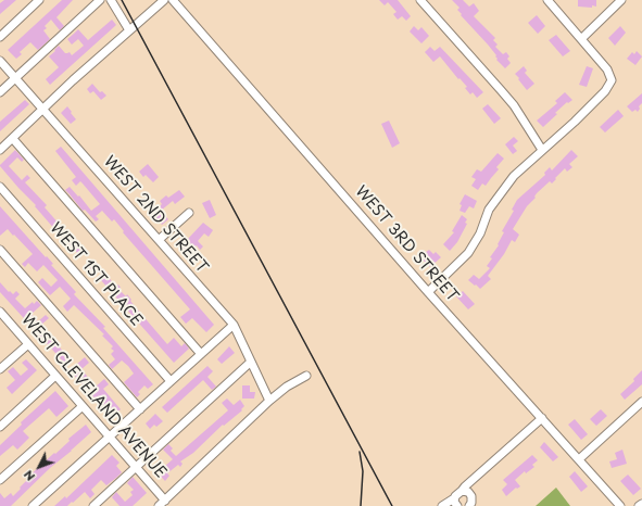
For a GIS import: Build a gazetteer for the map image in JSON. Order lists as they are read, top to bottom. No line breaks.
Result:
{"streets":{"street":["WEST 2ND STREET","WEST 3RD STREET","WEST 1ST PLACE","WEST CLEVELAND AVENUE"]},"north":"bottom left"}
